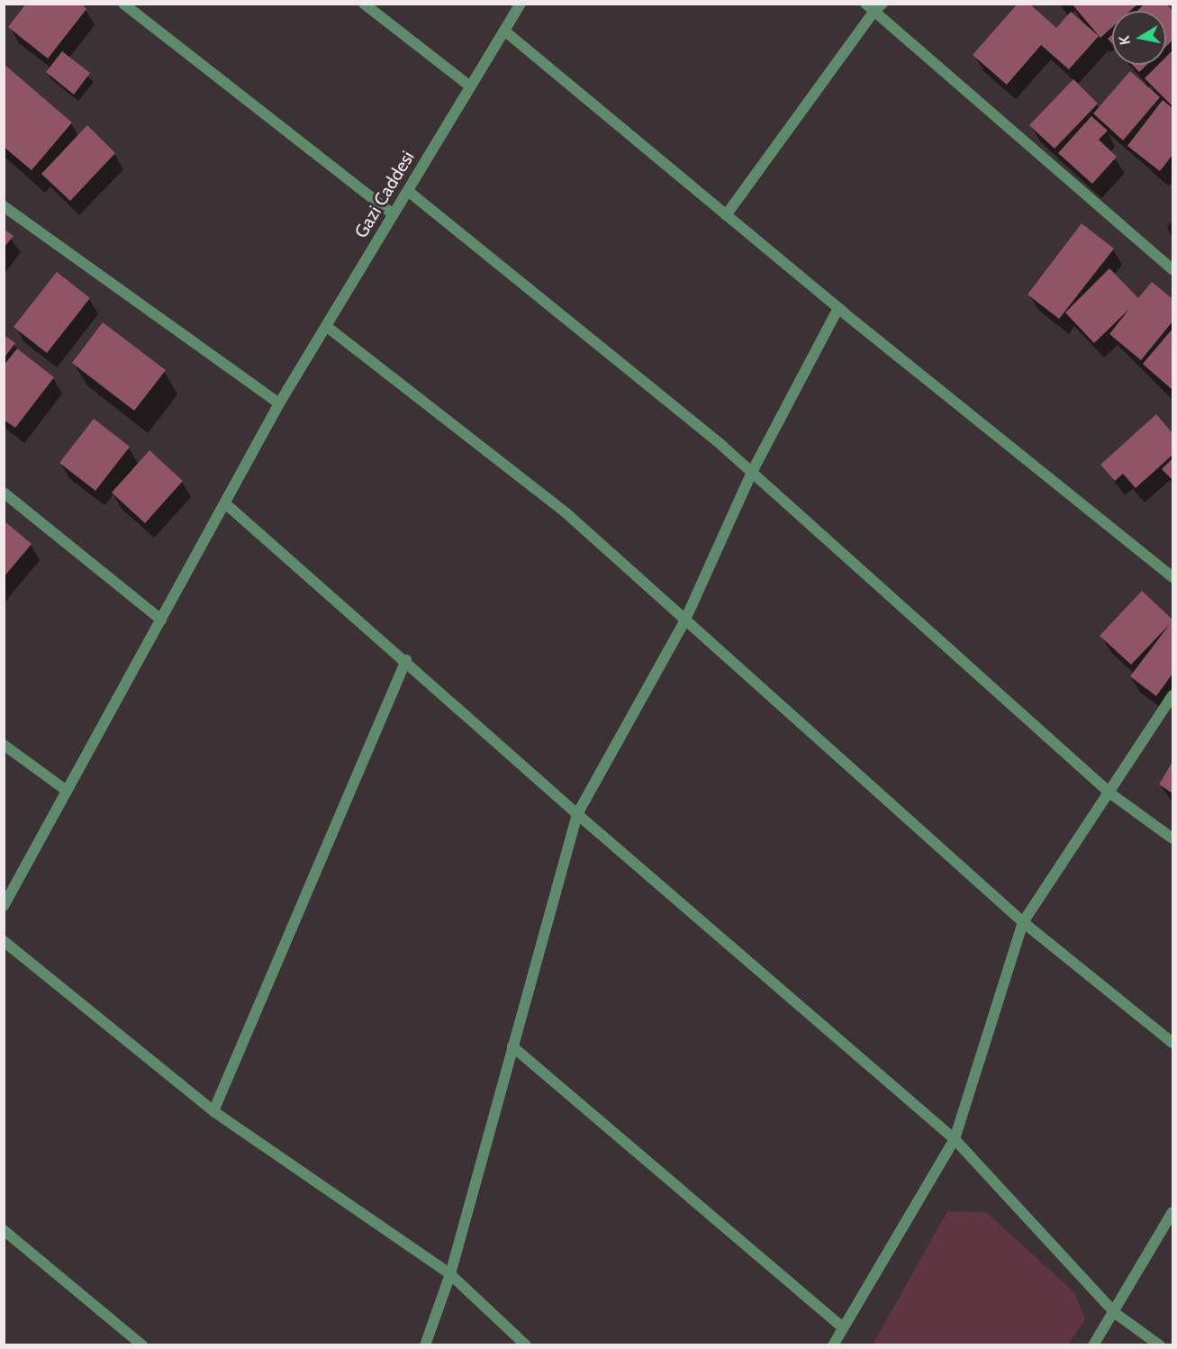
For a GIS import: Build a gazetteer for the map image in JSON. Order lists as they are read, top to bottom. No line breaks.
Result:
{"streets":{"street":["Gazi Caddesi"]},"north":"left"}
